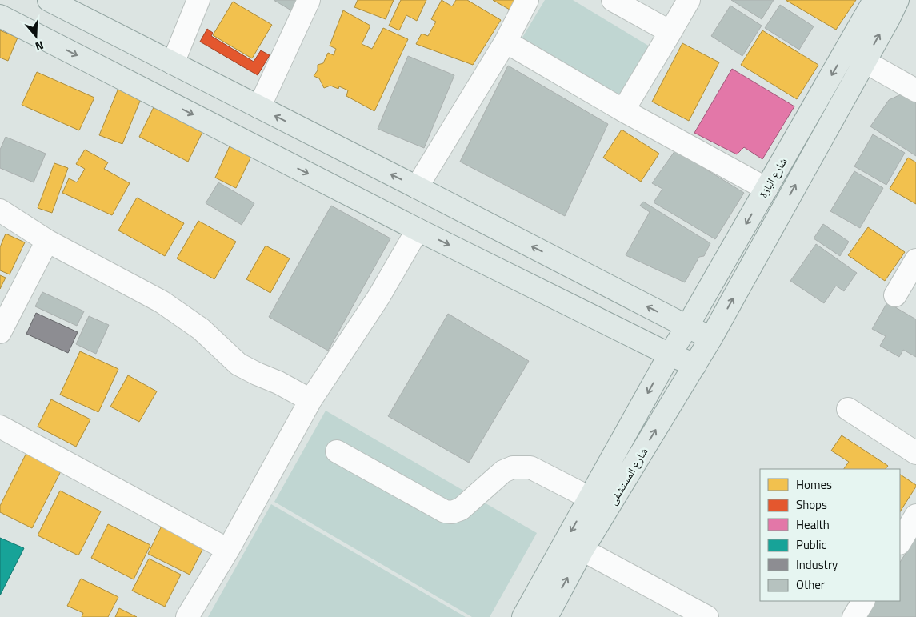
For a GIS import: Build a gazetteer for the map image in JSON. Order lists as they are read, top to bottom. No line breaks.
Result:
{"streets":{"main road":["شارع البازة","شارع المستشفى"]},"crossings":[["شارع البازة","شارع المستشفى"]],"legend":["Homes","Shops","Health","Public","Industry","Other"],"north":"bottom"}
